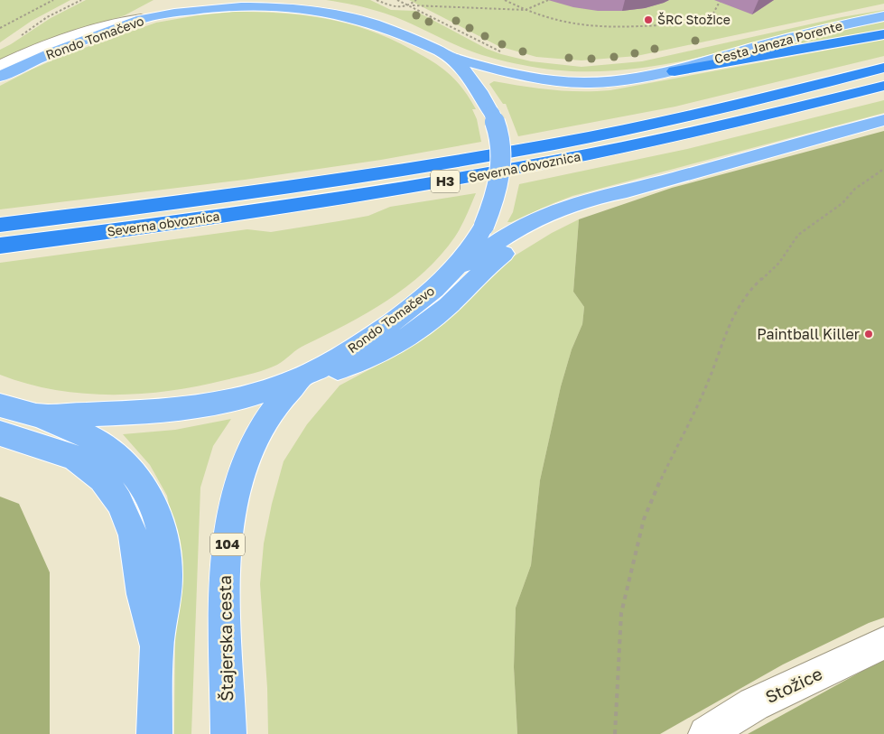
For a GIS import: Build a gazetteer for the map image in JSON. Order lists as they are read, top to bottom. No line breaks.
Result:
{"streets":{"highway":["Severna obvoznica","H3"],"main road":["Rondo Tomačevo","Cesta Janeza Porente","104","Štajerska cesta"],"street":["Stožice"]},"crossings":[["Rondo Tomačevo","Cesta Janeza Porente"],["Rondo Tomačevo","Štajerska cesta"]],"places":["ŠRC Stožice","Paintball Killer"]}
